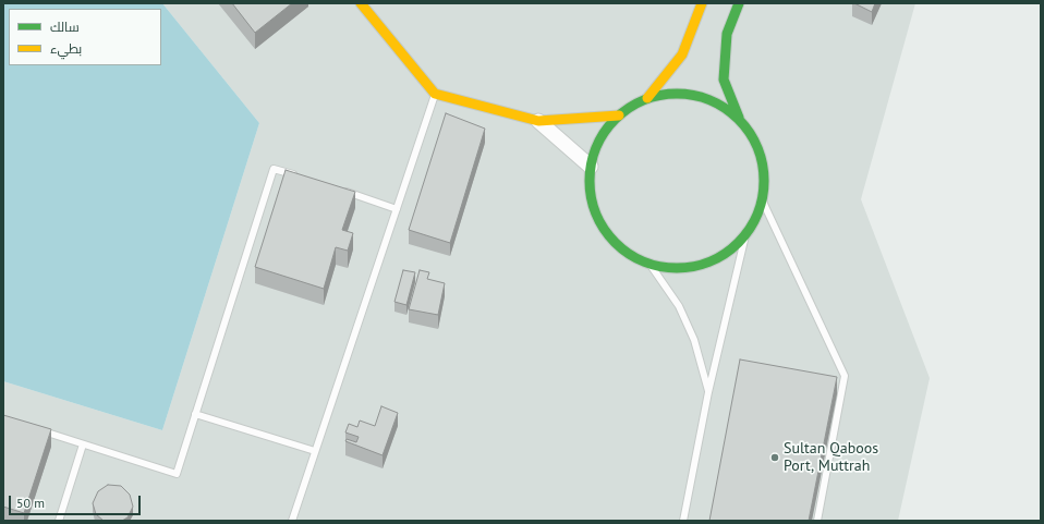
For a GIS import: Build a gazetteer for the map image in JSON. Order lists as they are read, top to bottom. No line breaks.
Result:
{"places":["Sultan Qaboos Port, Muttrah"],"legend":["سالك","بطيء"],"scale_bar":"50 m"}
